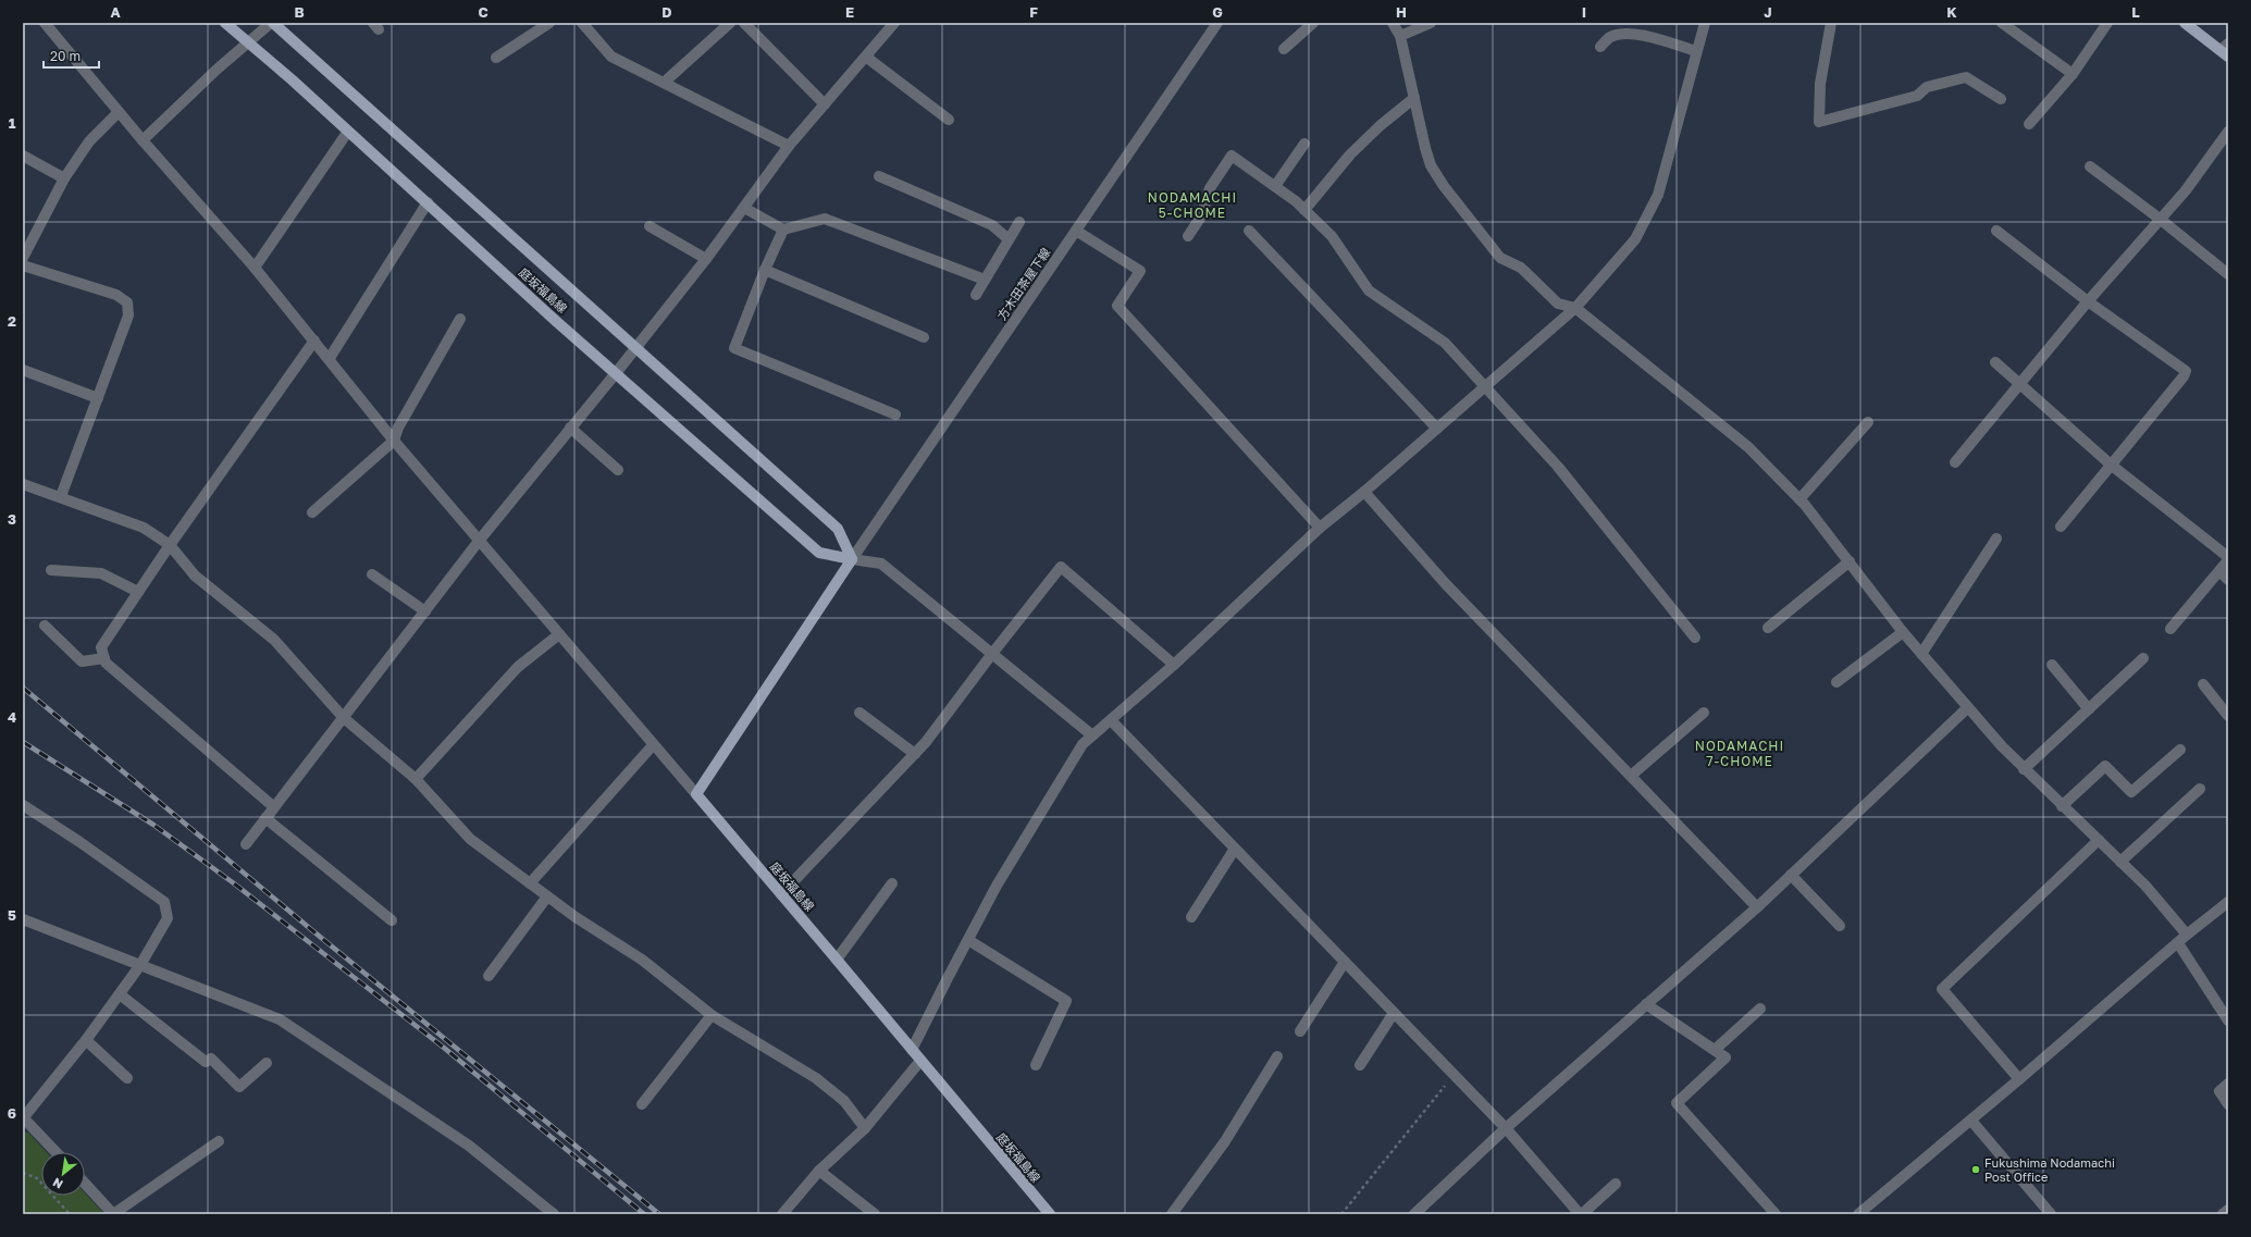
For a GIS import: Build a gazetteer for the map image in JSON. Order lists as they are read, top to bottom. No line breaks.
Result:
{"streets":{"main road":["庭坂福島線"],"street":["方木田茶屋下線"]},"crossings":[["方木田茶屋下線","庭坂福島線"]],"districts":["NODAMACHI 5-CHOME","NODAMACHI 7-CHOME"],"places":["Fukushima Nodamachi Post Office"],"scale_bar":"20 m","north":"bottom left","grid":{"columns":["A","B","C","D","E","F","G","H","I","J","K","L"],"rows":["1","2","3","4","5","6"]}}
